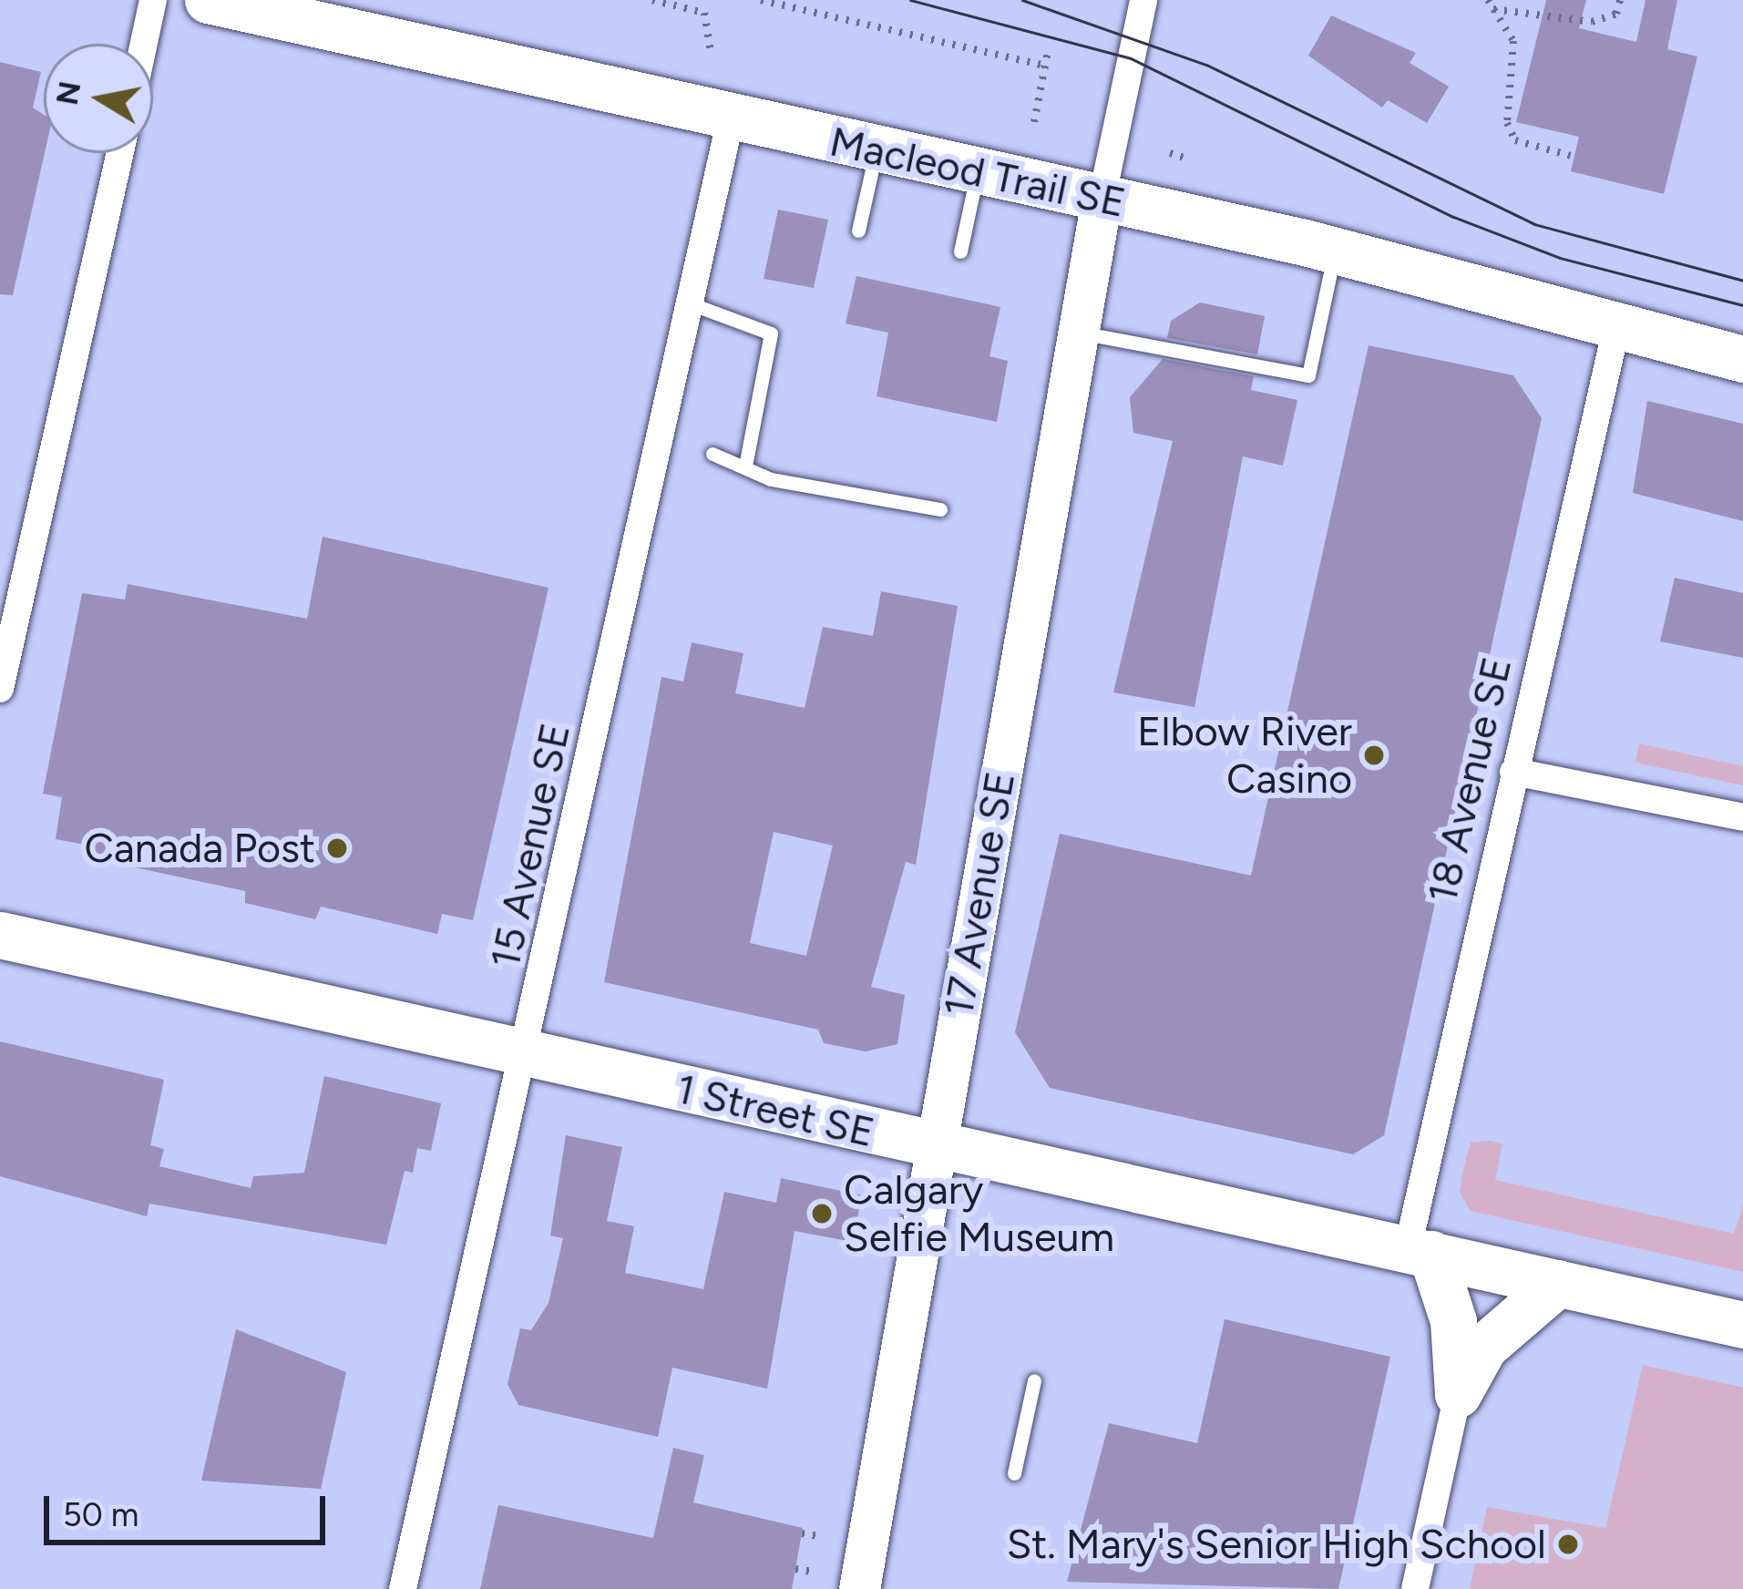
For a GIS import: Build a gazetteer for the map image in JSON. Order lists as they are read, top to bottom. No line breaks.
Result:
{"streets":{"main road":["Macleod Trail SE","17 Avenue SE","1 Street SE"],"street":["18 Avenue SE","15 Avenue SE"]},"crossings":[["Macleod Trail SE","18 Avenue SE"],["Macleod Trail SE","15 Avenue SE"],["Macleod Trail SE","17 Avenue SE"],["18 Avenue SE","1 Street SE"],["15 Avenue SE","1 Street SE"],["17 Avenue SE","1 Street SE"]],"places":["Elbow River Casino","Canada Post","Calgary Selfie Museum","St. Mary's Senior High School"],"scale_bar":"50 m","north":"left"}
